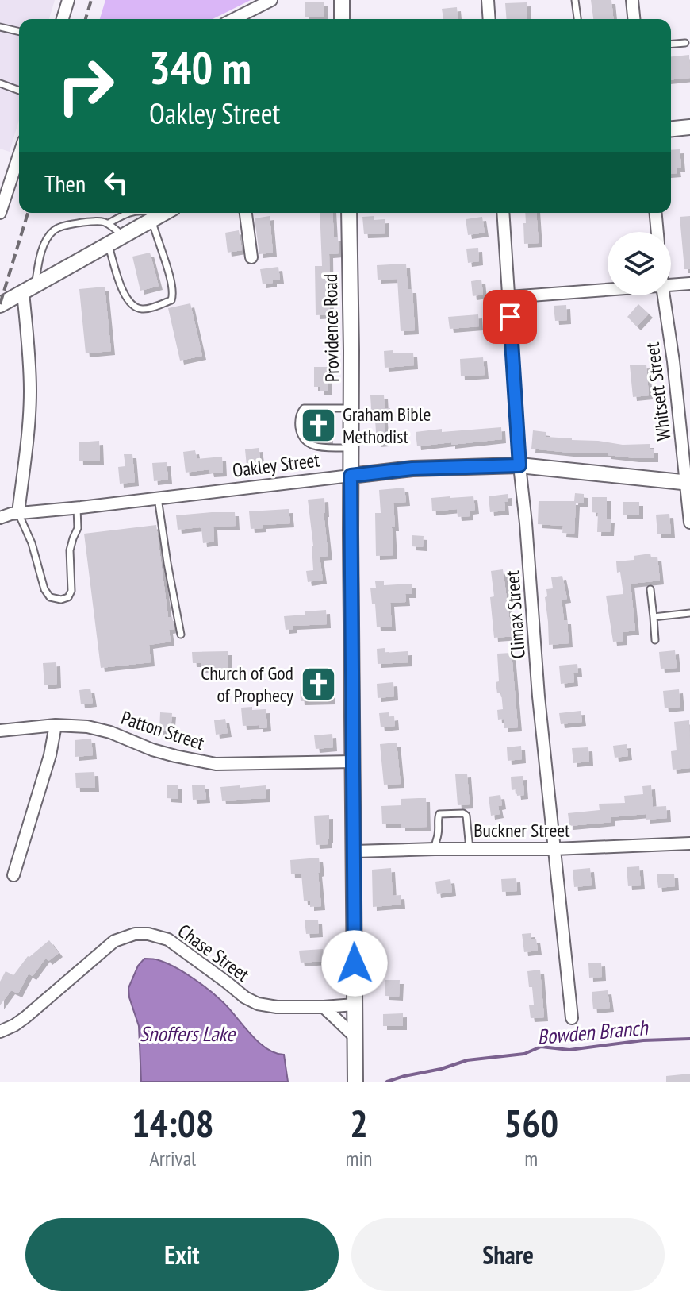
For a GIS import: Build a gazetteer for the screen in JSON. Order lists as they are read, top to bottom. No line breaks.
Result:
{"streets":{"street":["Providence Road","Whitsett Street","Oakley Street","Climax Street","Patton Street","Buckner Street","Chase Street"]},"crossings":[["Providence Road","Oakley Street"],["Providence Road","Patton Street"],["Providence Road","Buckner Street"],["Providence Road","Chase Street"],["Whitsett Street","Oakley Street"],["Oakley Street","Climax Street"],["Climax Street","Buckner Street"]],"water":["Bowden Branch","Snoffers Lake"],"places":{"church":["Graham Bible Methodist","Church of God of Prophecy"]},"page":{"turn":["340 m","Oakley Street"],"then":"Then","eta":["14:08","Arrival","2","min","560","m"],"buttons":["Exit","Share"]}}
